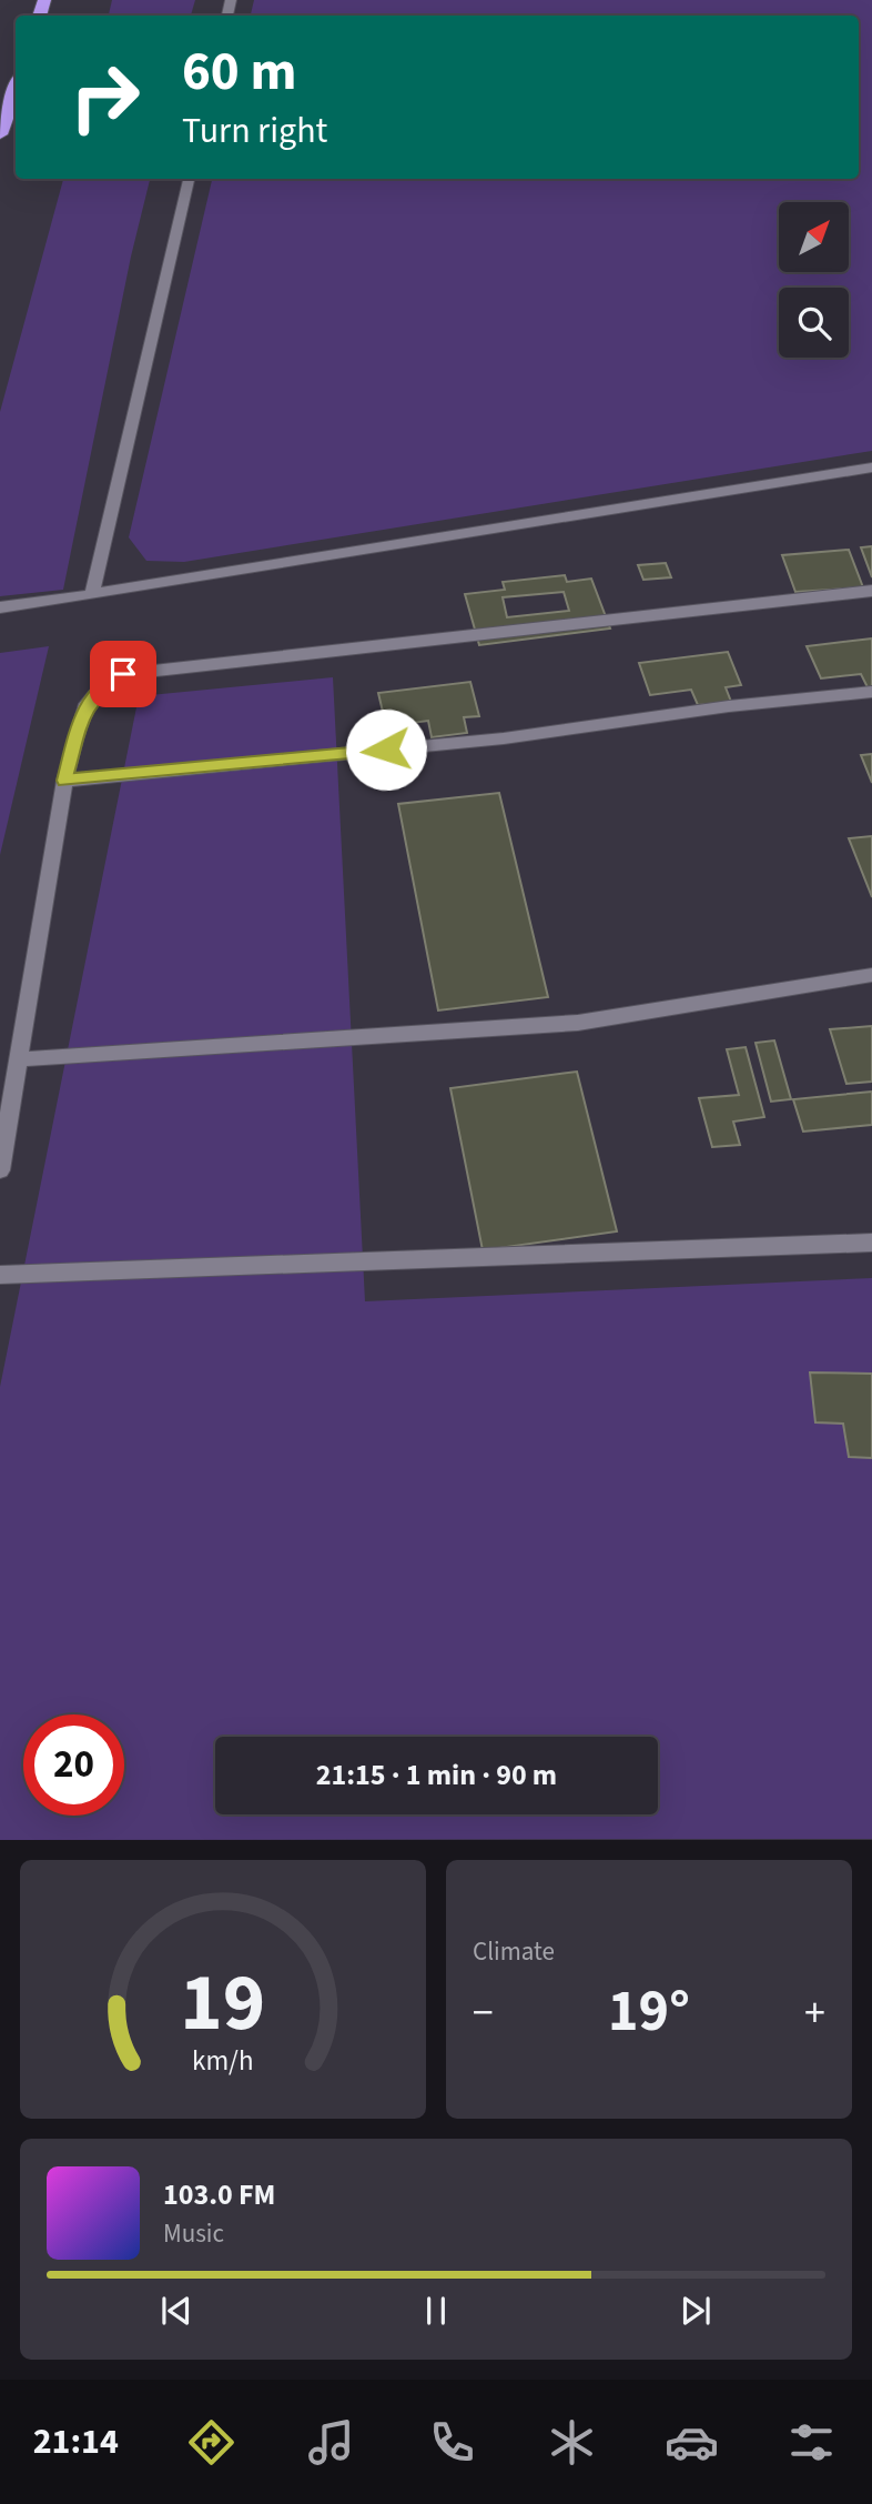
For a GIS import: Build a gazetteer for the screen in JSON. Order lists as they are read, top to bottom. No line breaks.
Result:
{"north":"top right","page":{"turn":["60 m","Turn right"],"limit":"20","trip":"21:15 · 1 min · 90 m","tile":"Climate","heat":["−","19°","+"],"song":["103.0 FM","Music"],"tabs":"21:14","gauge":["19","km/h"]}}
